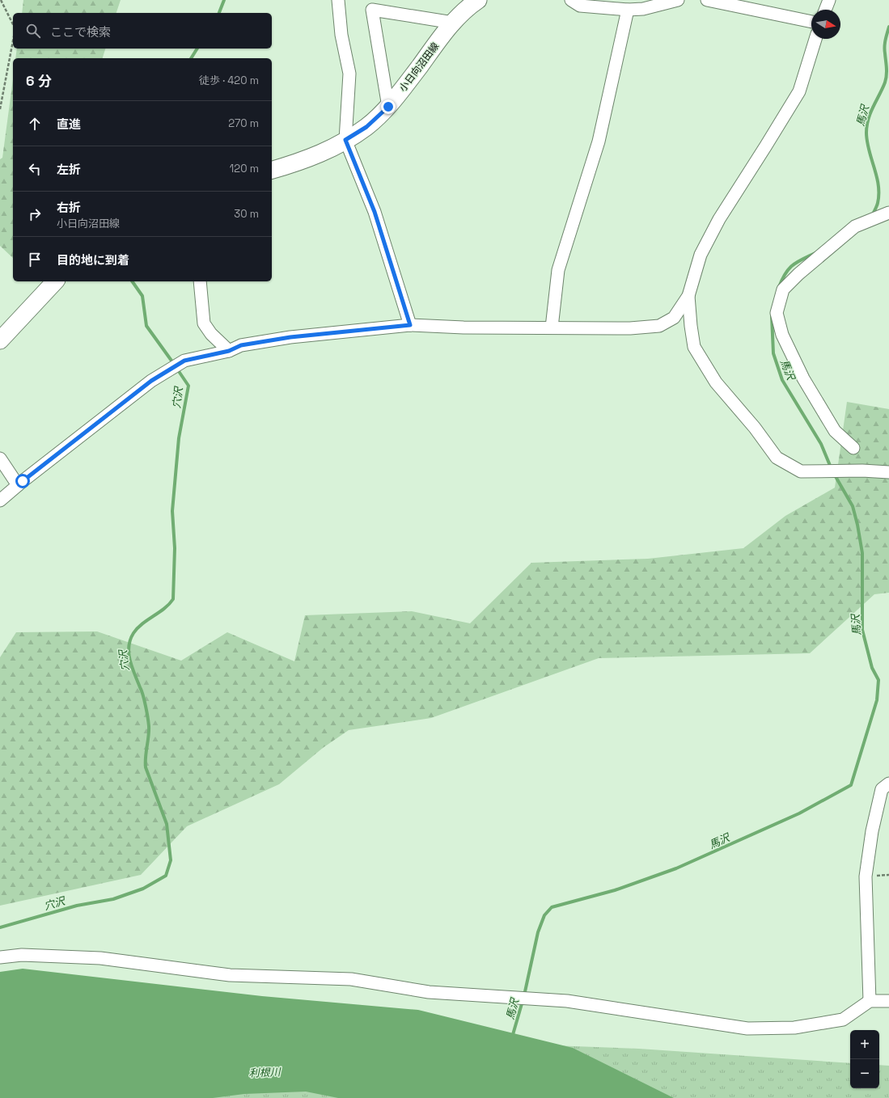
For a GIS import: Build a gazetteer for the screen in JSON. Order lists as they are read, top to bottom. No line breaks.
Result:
{"streets":{"main road":["小日向沼田線"]},"water":["馬沢","穴沢","利根川"],"north":"right","page":{"search":"ここで検索","heading":["6 分","徒歩 · 420 m"],"list":[["直進","270 m"],["左折","120 m"],["右折","小日向沼田線","30 m"],"目的地に到着"],"map_buttons":["+","−"]}}
